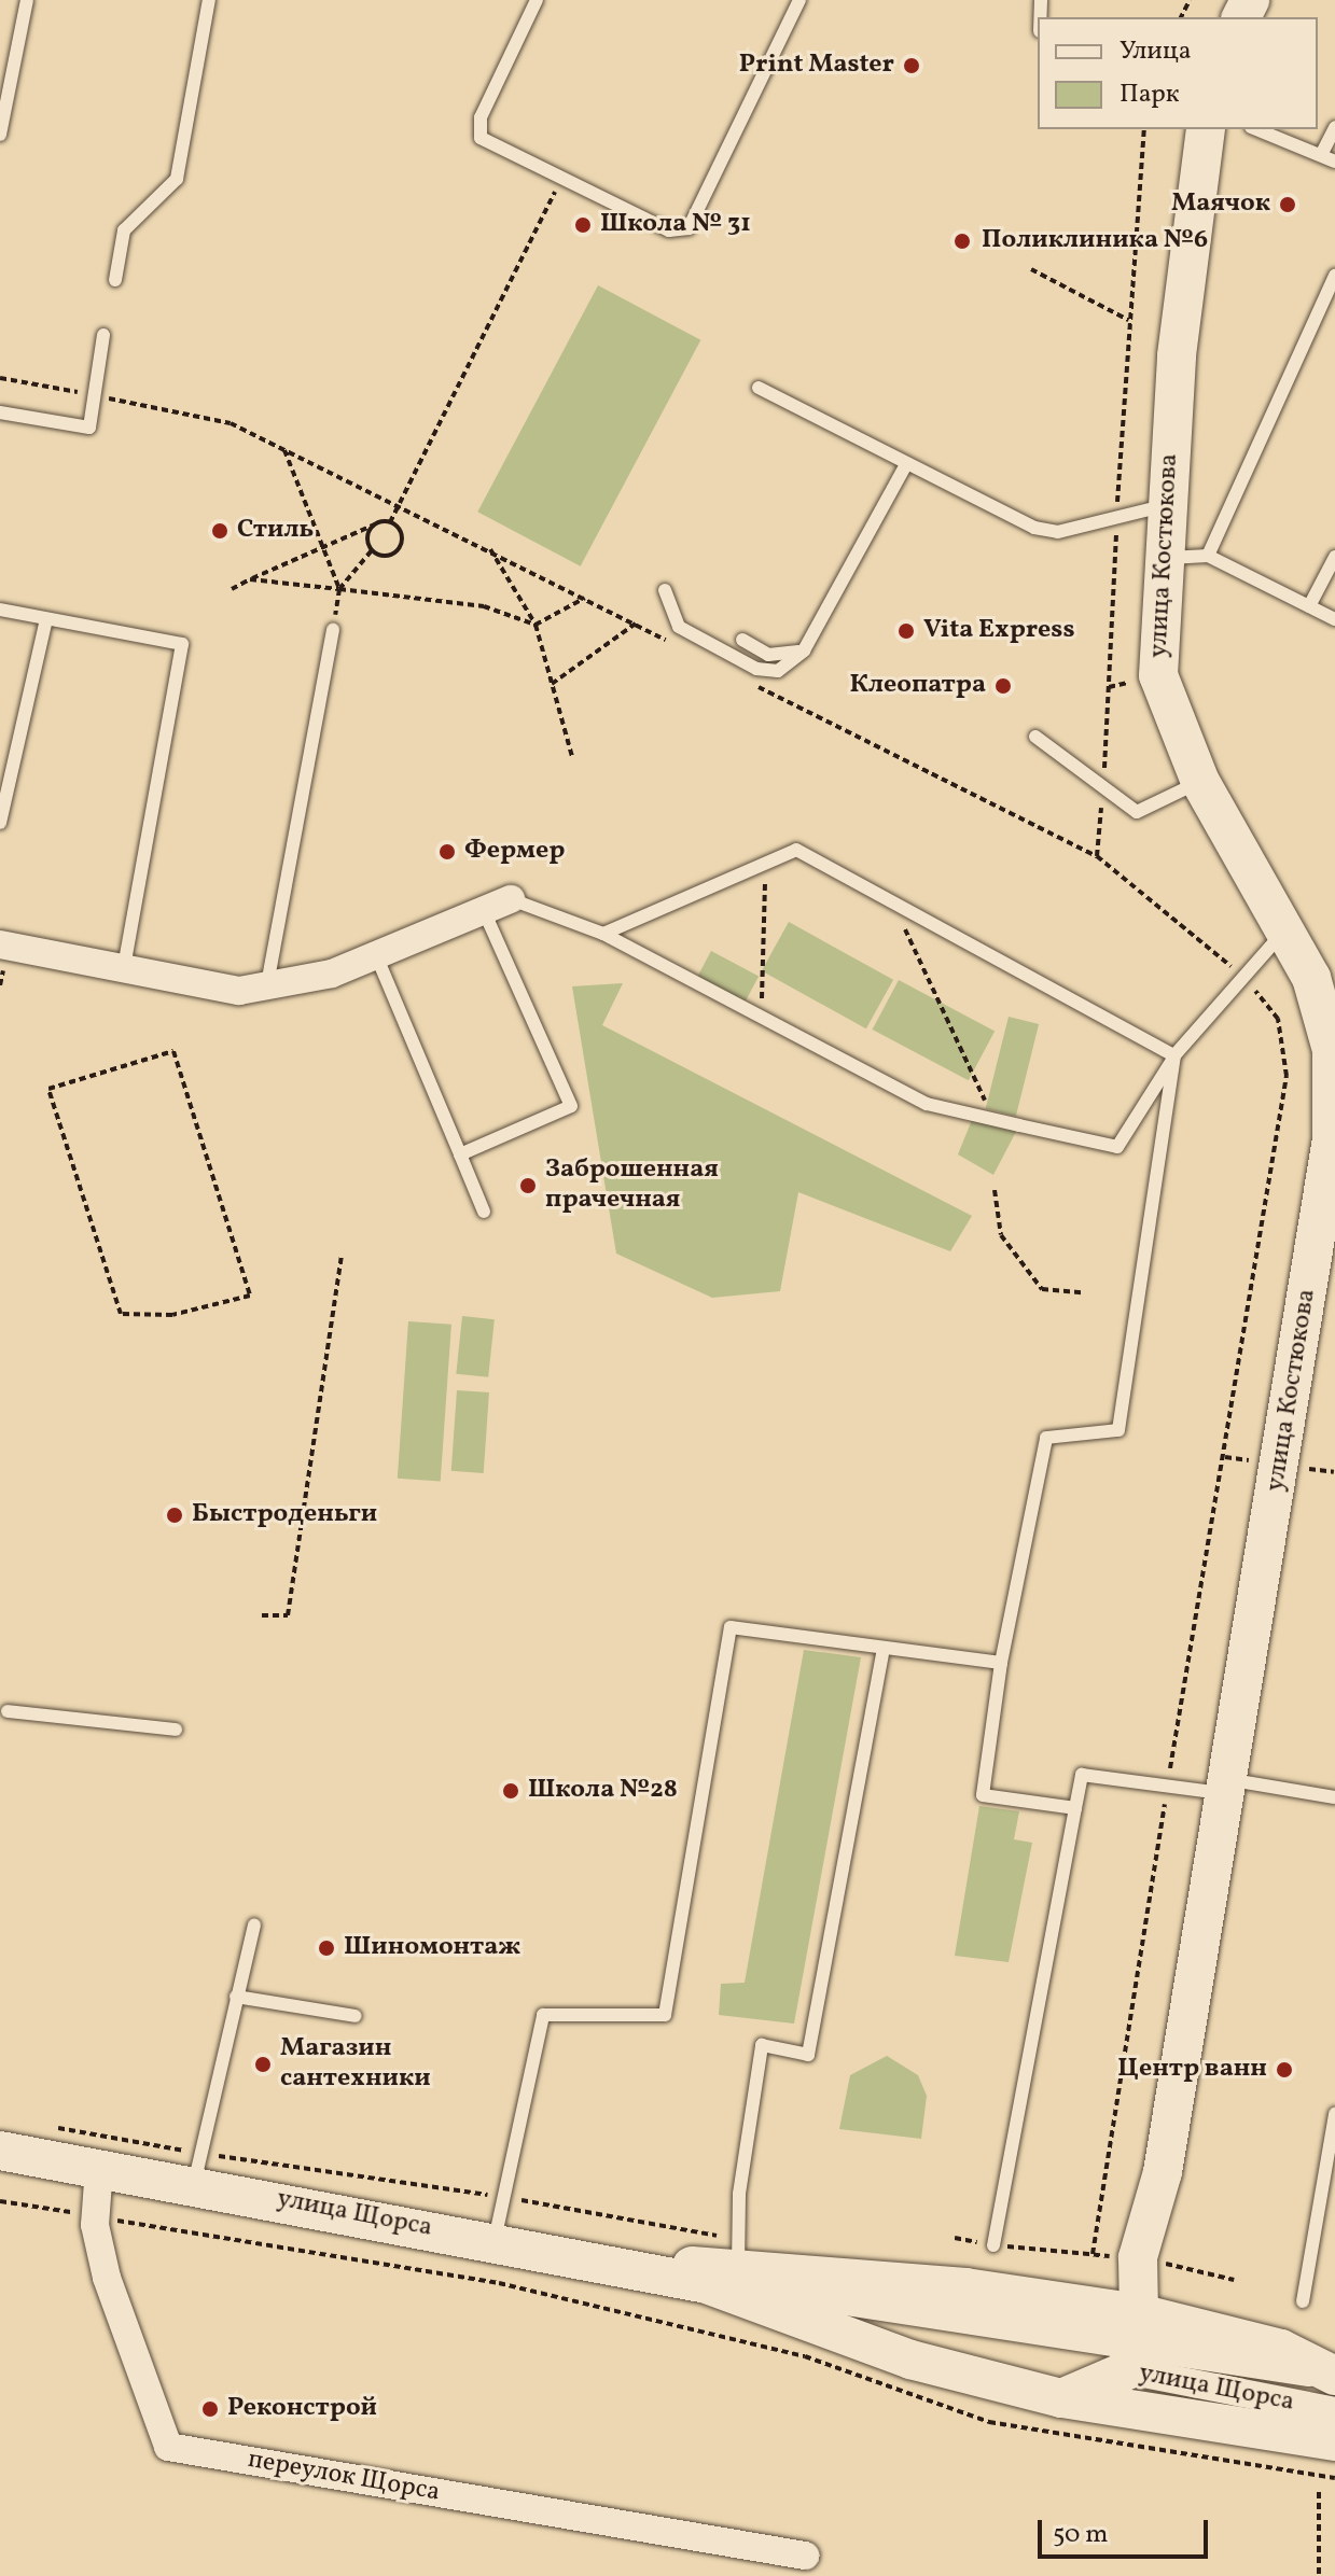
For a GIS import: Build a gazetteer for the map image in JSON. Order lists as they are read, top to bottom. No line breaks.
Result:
{"streets":{"main road":["улица Костюкова","улица Щорса"],"street":["переулок Щорса"]},"crossings":[["улица Костюкова","улица Щорса"],["улица Щорса","переулок Щорса"]],"places":["Print Master","Маячок","Школа № 31","Поликлиника №6","Стиль","Vita Express","Клеопатра","Фермер","Заброшенная прачечная","Быстроденьги","Школа №28","Шиномонтаж","Магазин сантехники","Центр ванн","Реконстрой"],"legend":["Улица","Парк"],"scale_bar":"50 m"}
